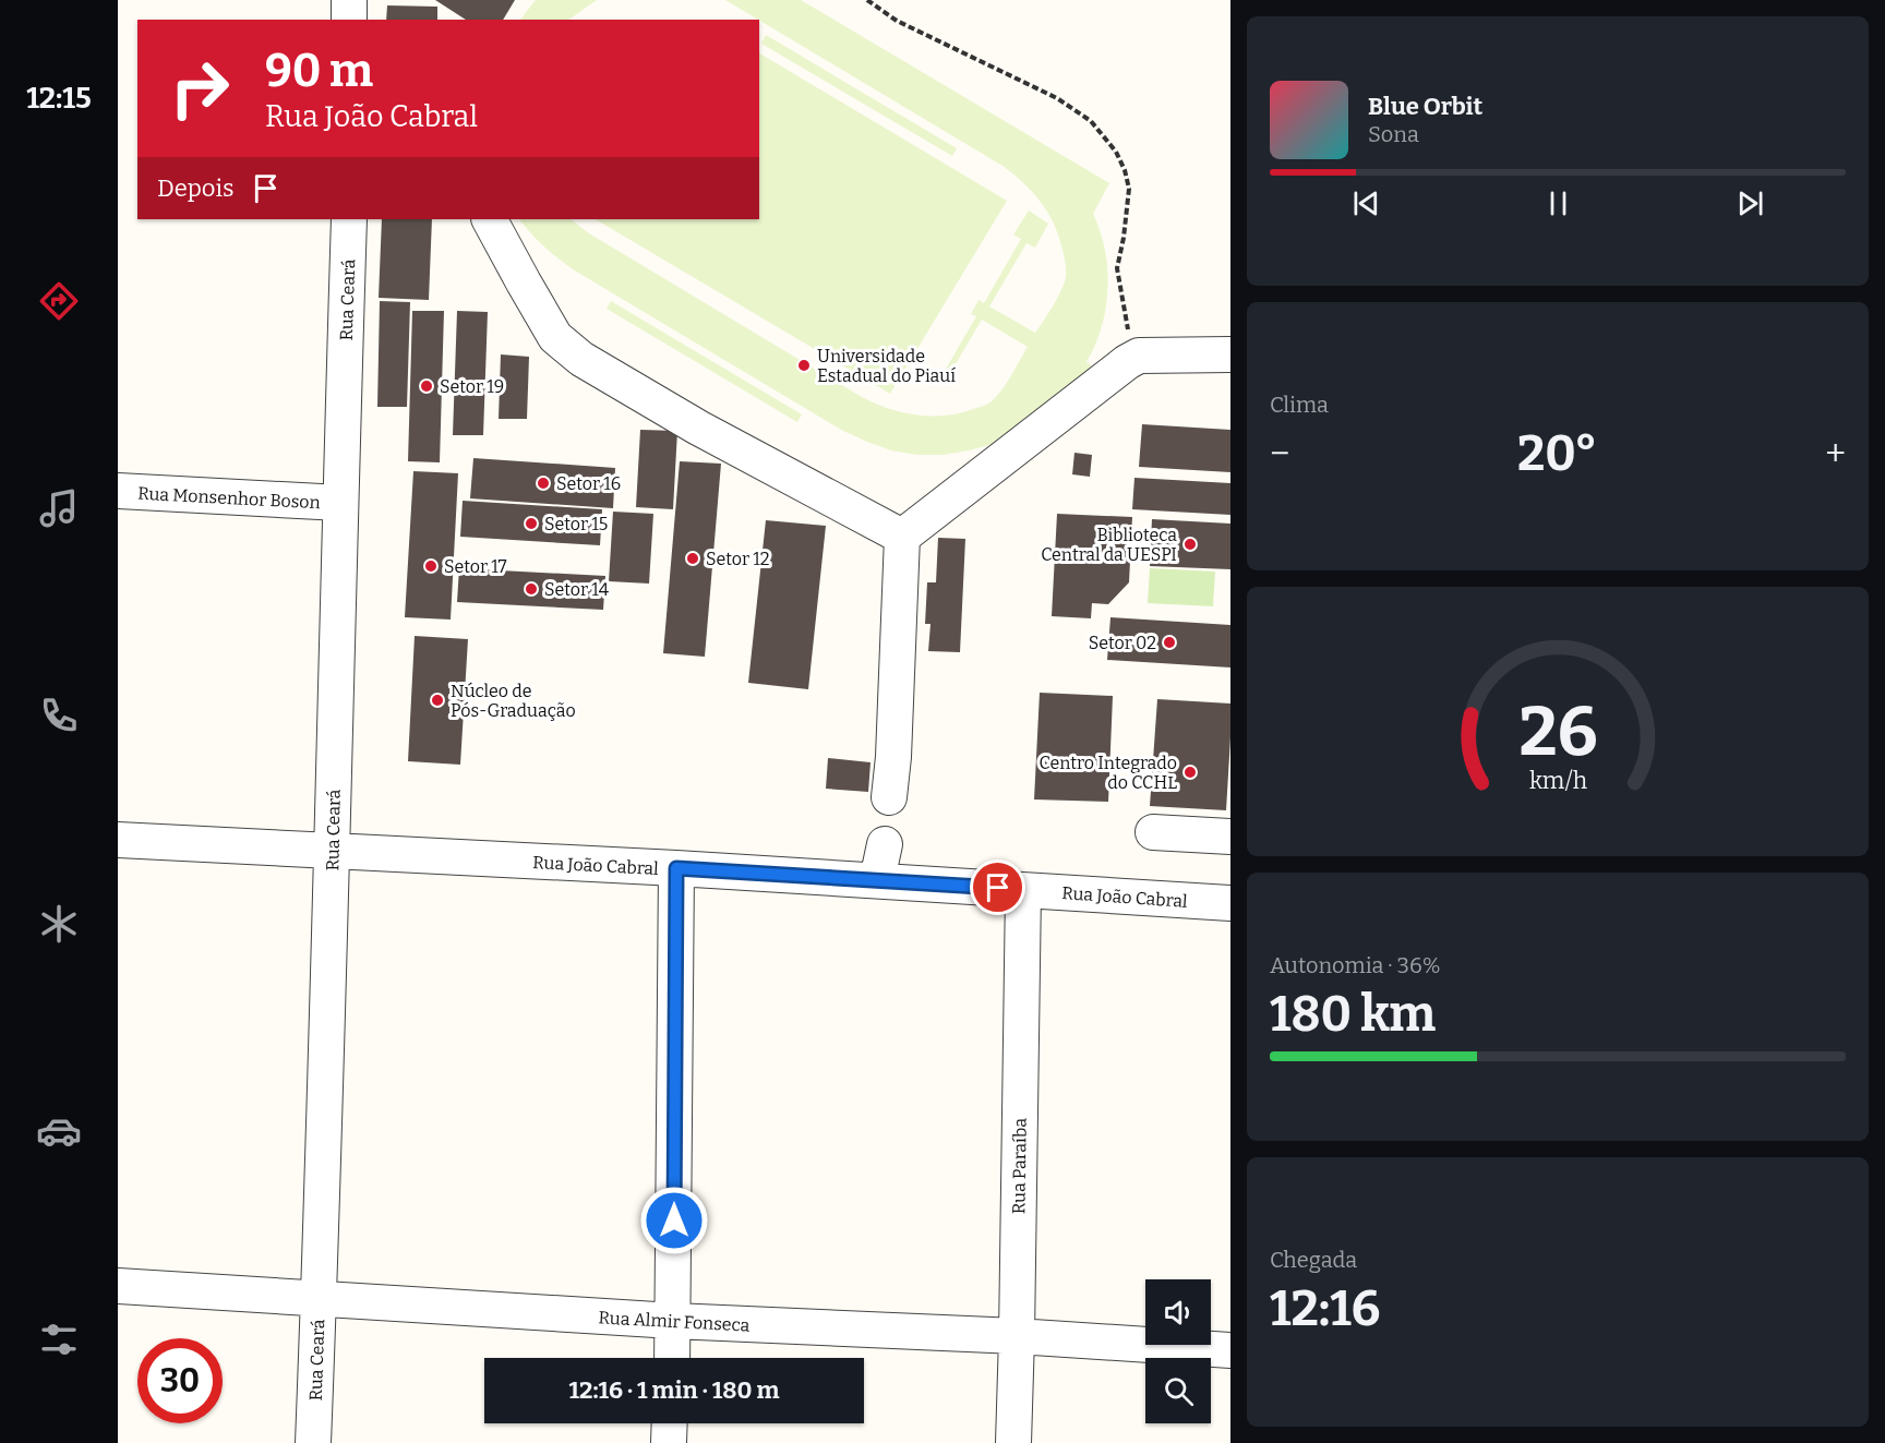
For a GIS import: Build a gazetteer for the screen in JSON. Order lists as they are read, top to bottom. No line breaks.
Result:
{"streets":{"street":["Rua Ceará","Rua Monsenhor Boson","Rua João Cabral","Rua Paraíba","Rua Almir Fonseca"]},"crossings":[["Rua Ceará","Rua Monsenhor Boson"],["Rua Ceará","Rua João Cabral"],["Rua Ceará","Rua Almir Fonseca"],["Rua João Cabral","Rua Paraíba"],["Rua Paraíba","Rua Almir Fonseca"]],"places":["Universidade Estadual do Piauí","Setor 19","Setor 16","Setor 15","Biblioteca Central da UESPI","Setor 12","Setor 17","Setor 14","Setor 02","Núcleo de Pós-Graduação","Centro Integrado do CCHL"],"page":{"tabs":"12:15","turn":["90 m","Rua João Cabral"],"song":["Blue Orbit","Sona"],"then":"Depois","tile":["Clima",["Autonomia · 36%","180 km"],["Chegada","12:16"]],"heat":["−","20°","+"],"limit":"30","trip":"12:16 · 1 min · 180 m","gauge":["26","km/h"]}}
